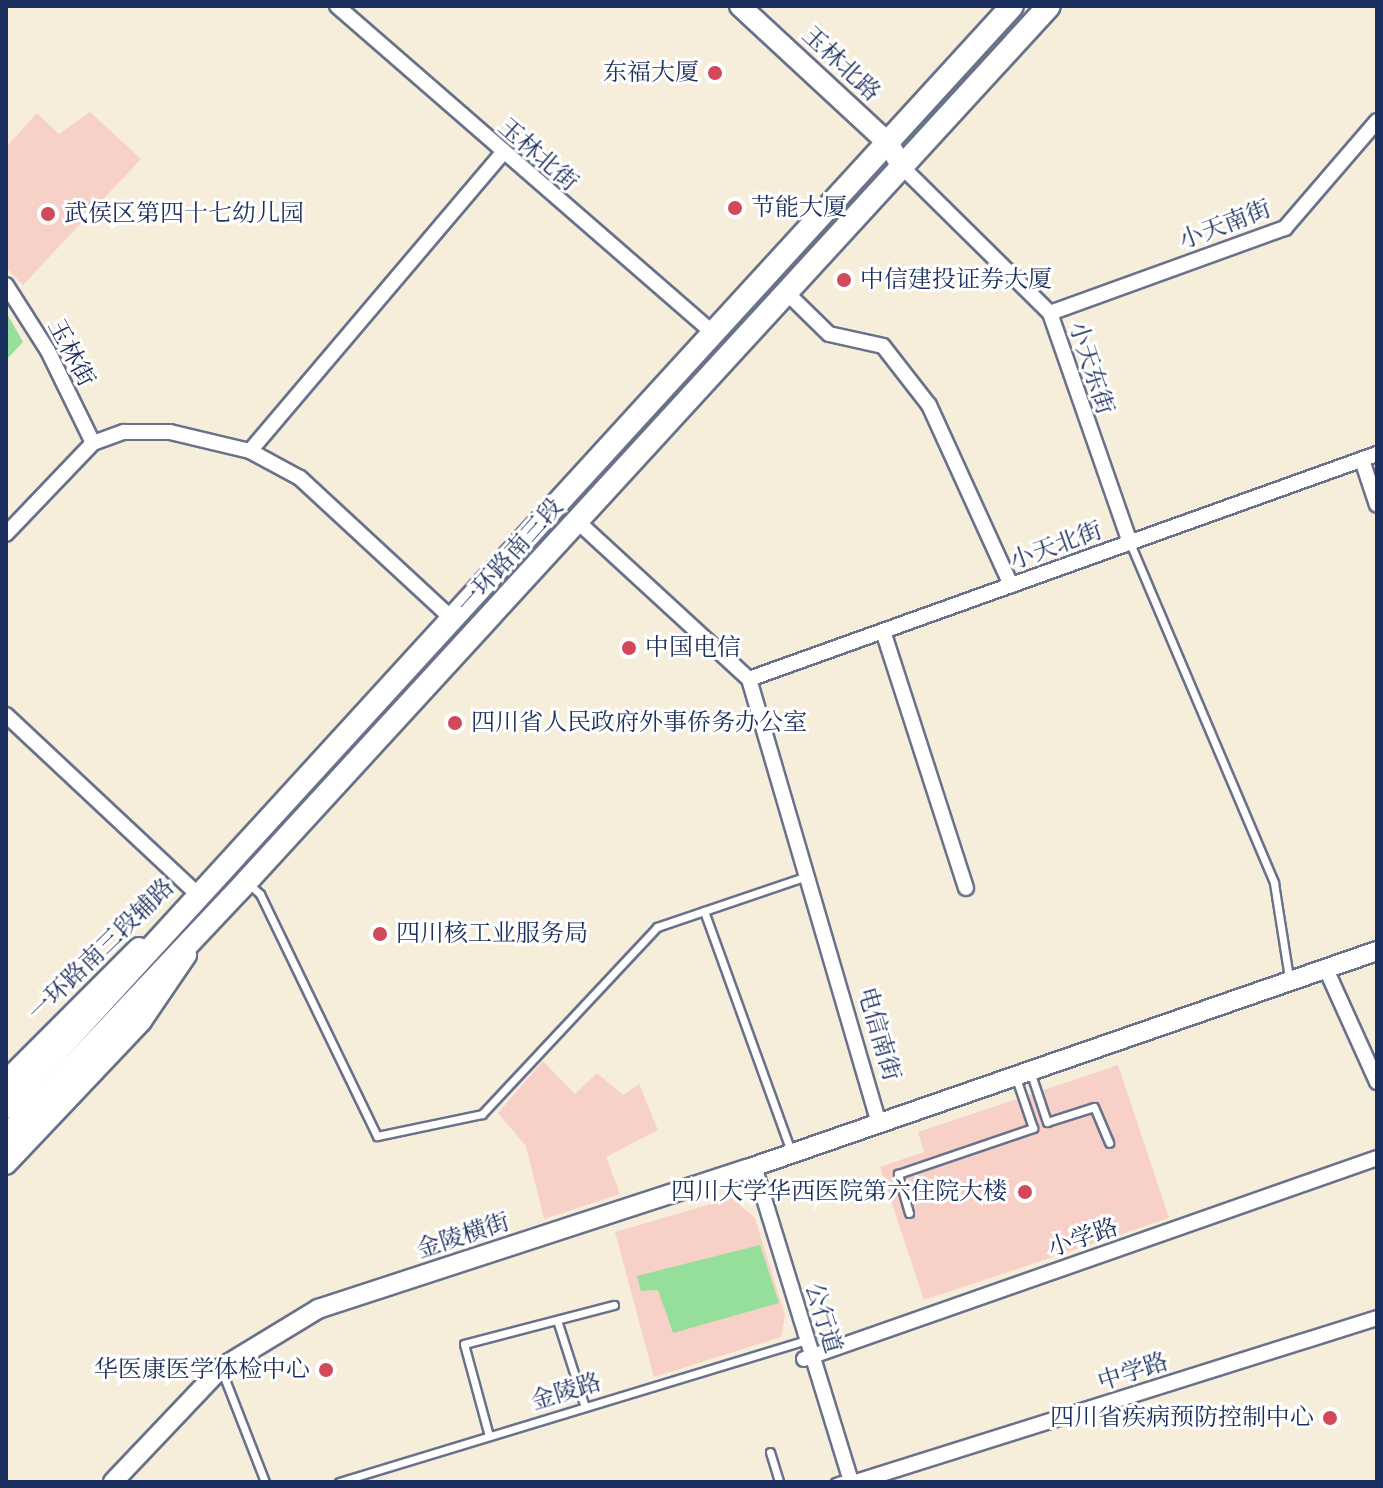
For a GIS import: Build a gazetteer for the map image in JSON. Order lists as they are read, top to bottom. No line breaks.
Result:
{"streets":{"main road":["玉林北路","一环路南三段","一环路南三段辅路"],"street":["玉林北街","小天南街","玉林街","小天东街","小天北街","电信南街","金陵横街","小学路","公行道","中学路"],"lane":["金陵路"]},"crossings":[["玉林北路","小天东街"],["玉林北路","一环路南三段"],["玉林北街","一环路南三段"],["小天南街","小天东街"],["小天东街","小天北街"],["小天东街","一环路南三段"],["小天北街","电信南街"],["一环路南三段","一环路南三段辅路"],["电信南街","金陵横街"],["金陵横街","公行道"],["小学路","公行道"],["公行道","中学路"],["公行道","金陵路"]],"places":["东福大厦","节能大厦","武侯区第四十七幼儿园","中信建投证券大厦","中国电信","四川省人民政府外事侨务办公室","四川核工业服务局","四川大学华西医院第六住院大楼","华医康医学体检中心","四川省疾病预防控制中心"]}
